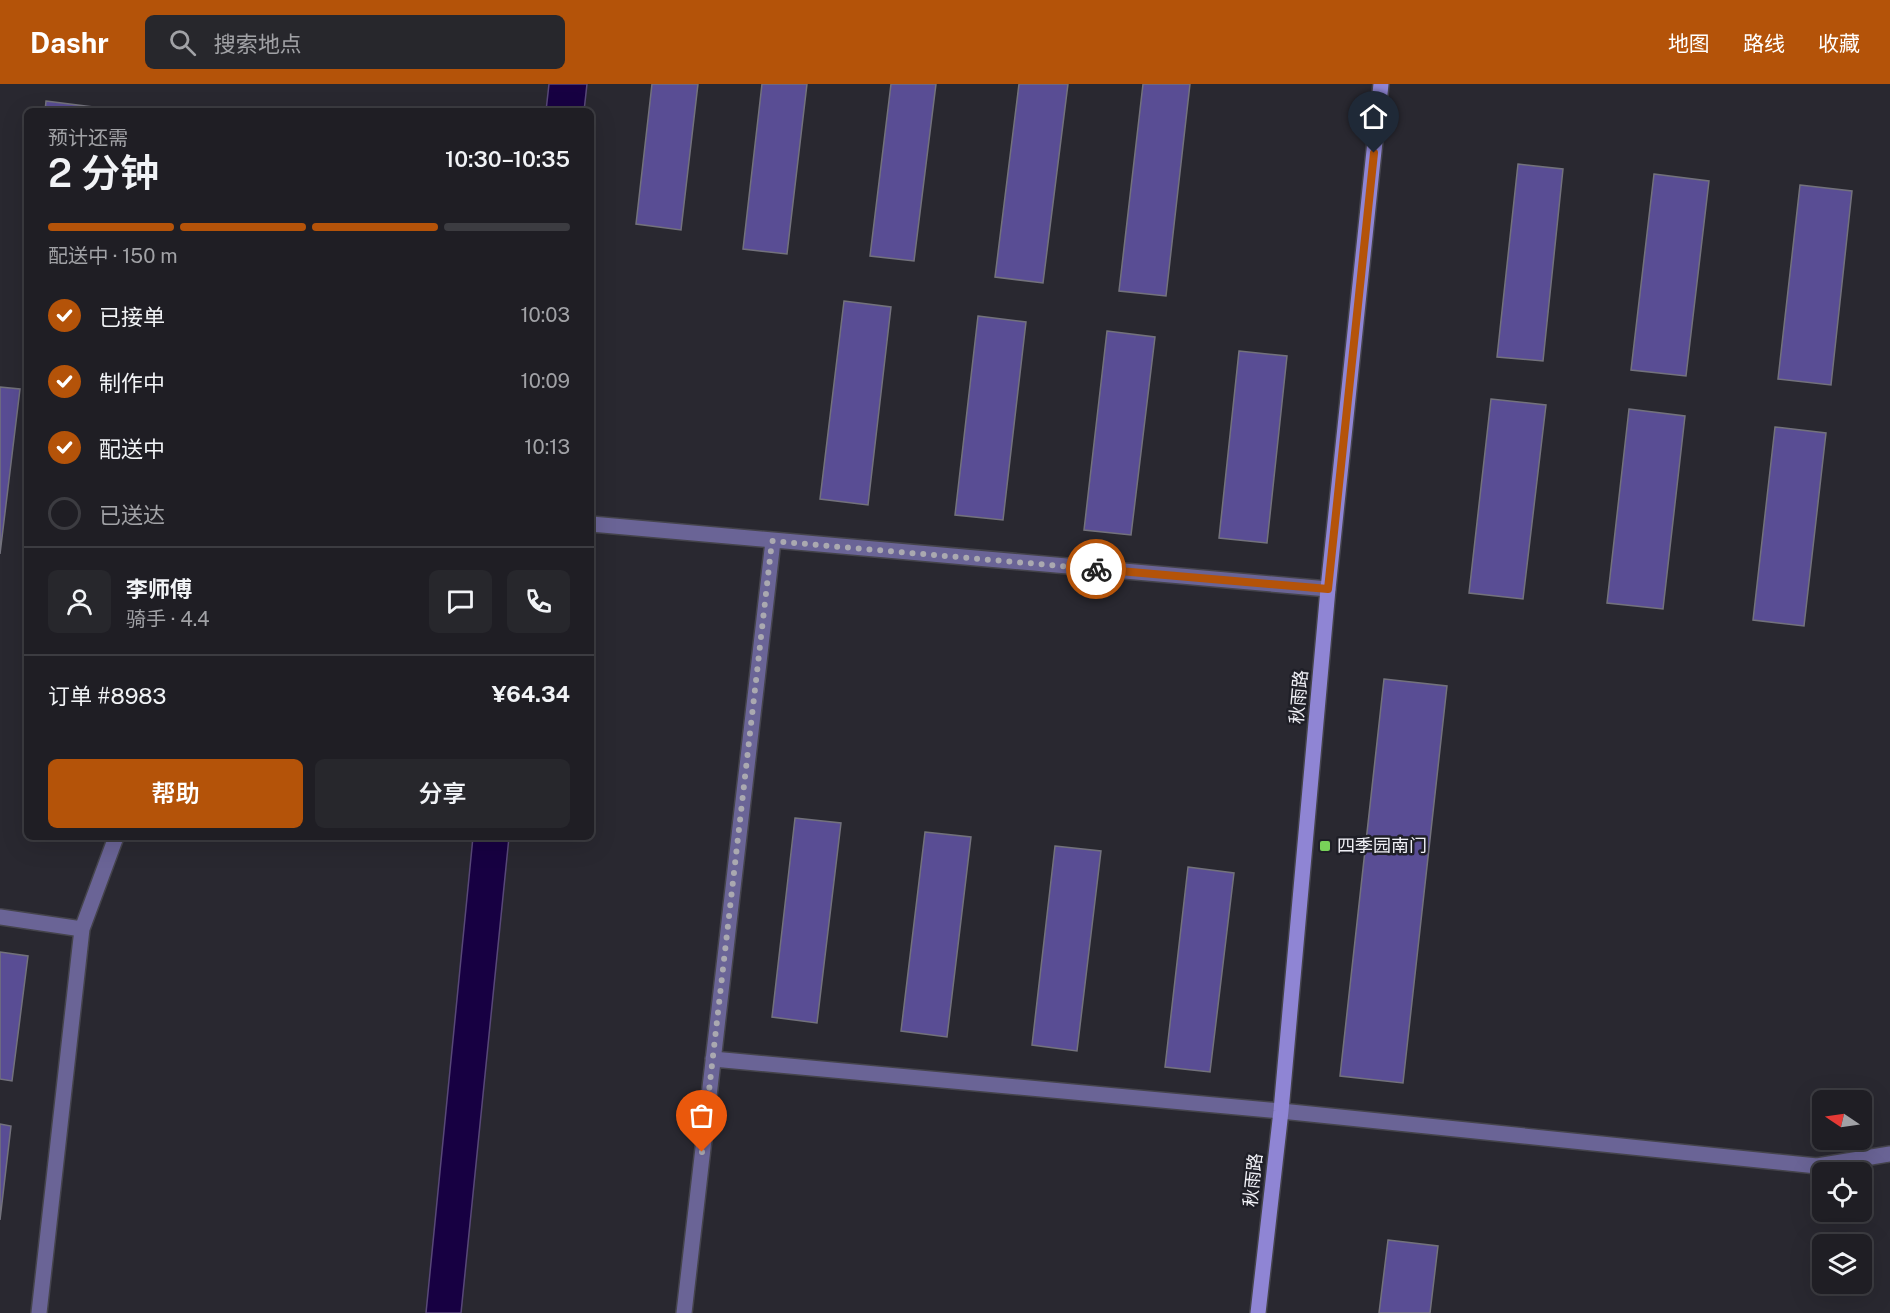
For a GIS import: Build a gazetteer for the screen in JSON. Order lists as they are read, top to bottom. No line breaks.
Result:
{"streets":{"street":["秋雨路"]},"places":{"transit":["四季园南门"]},"north":"left","page":{"header":"Dashr","search":"搜索地点","nav":["地图","路线","收藏"],"heading":["2 分钟","预计还需","10:30–10:35"],"panel":["李师傅","骑手 · 4.4","订单 #8983","¥64.34"],"bar":"配送中 · 150 m","list":[["已接单","10:03"],["制作中","10:09"],["配送中","10:13"],"已送达"],"buttons":["帮助","分享"]}}
